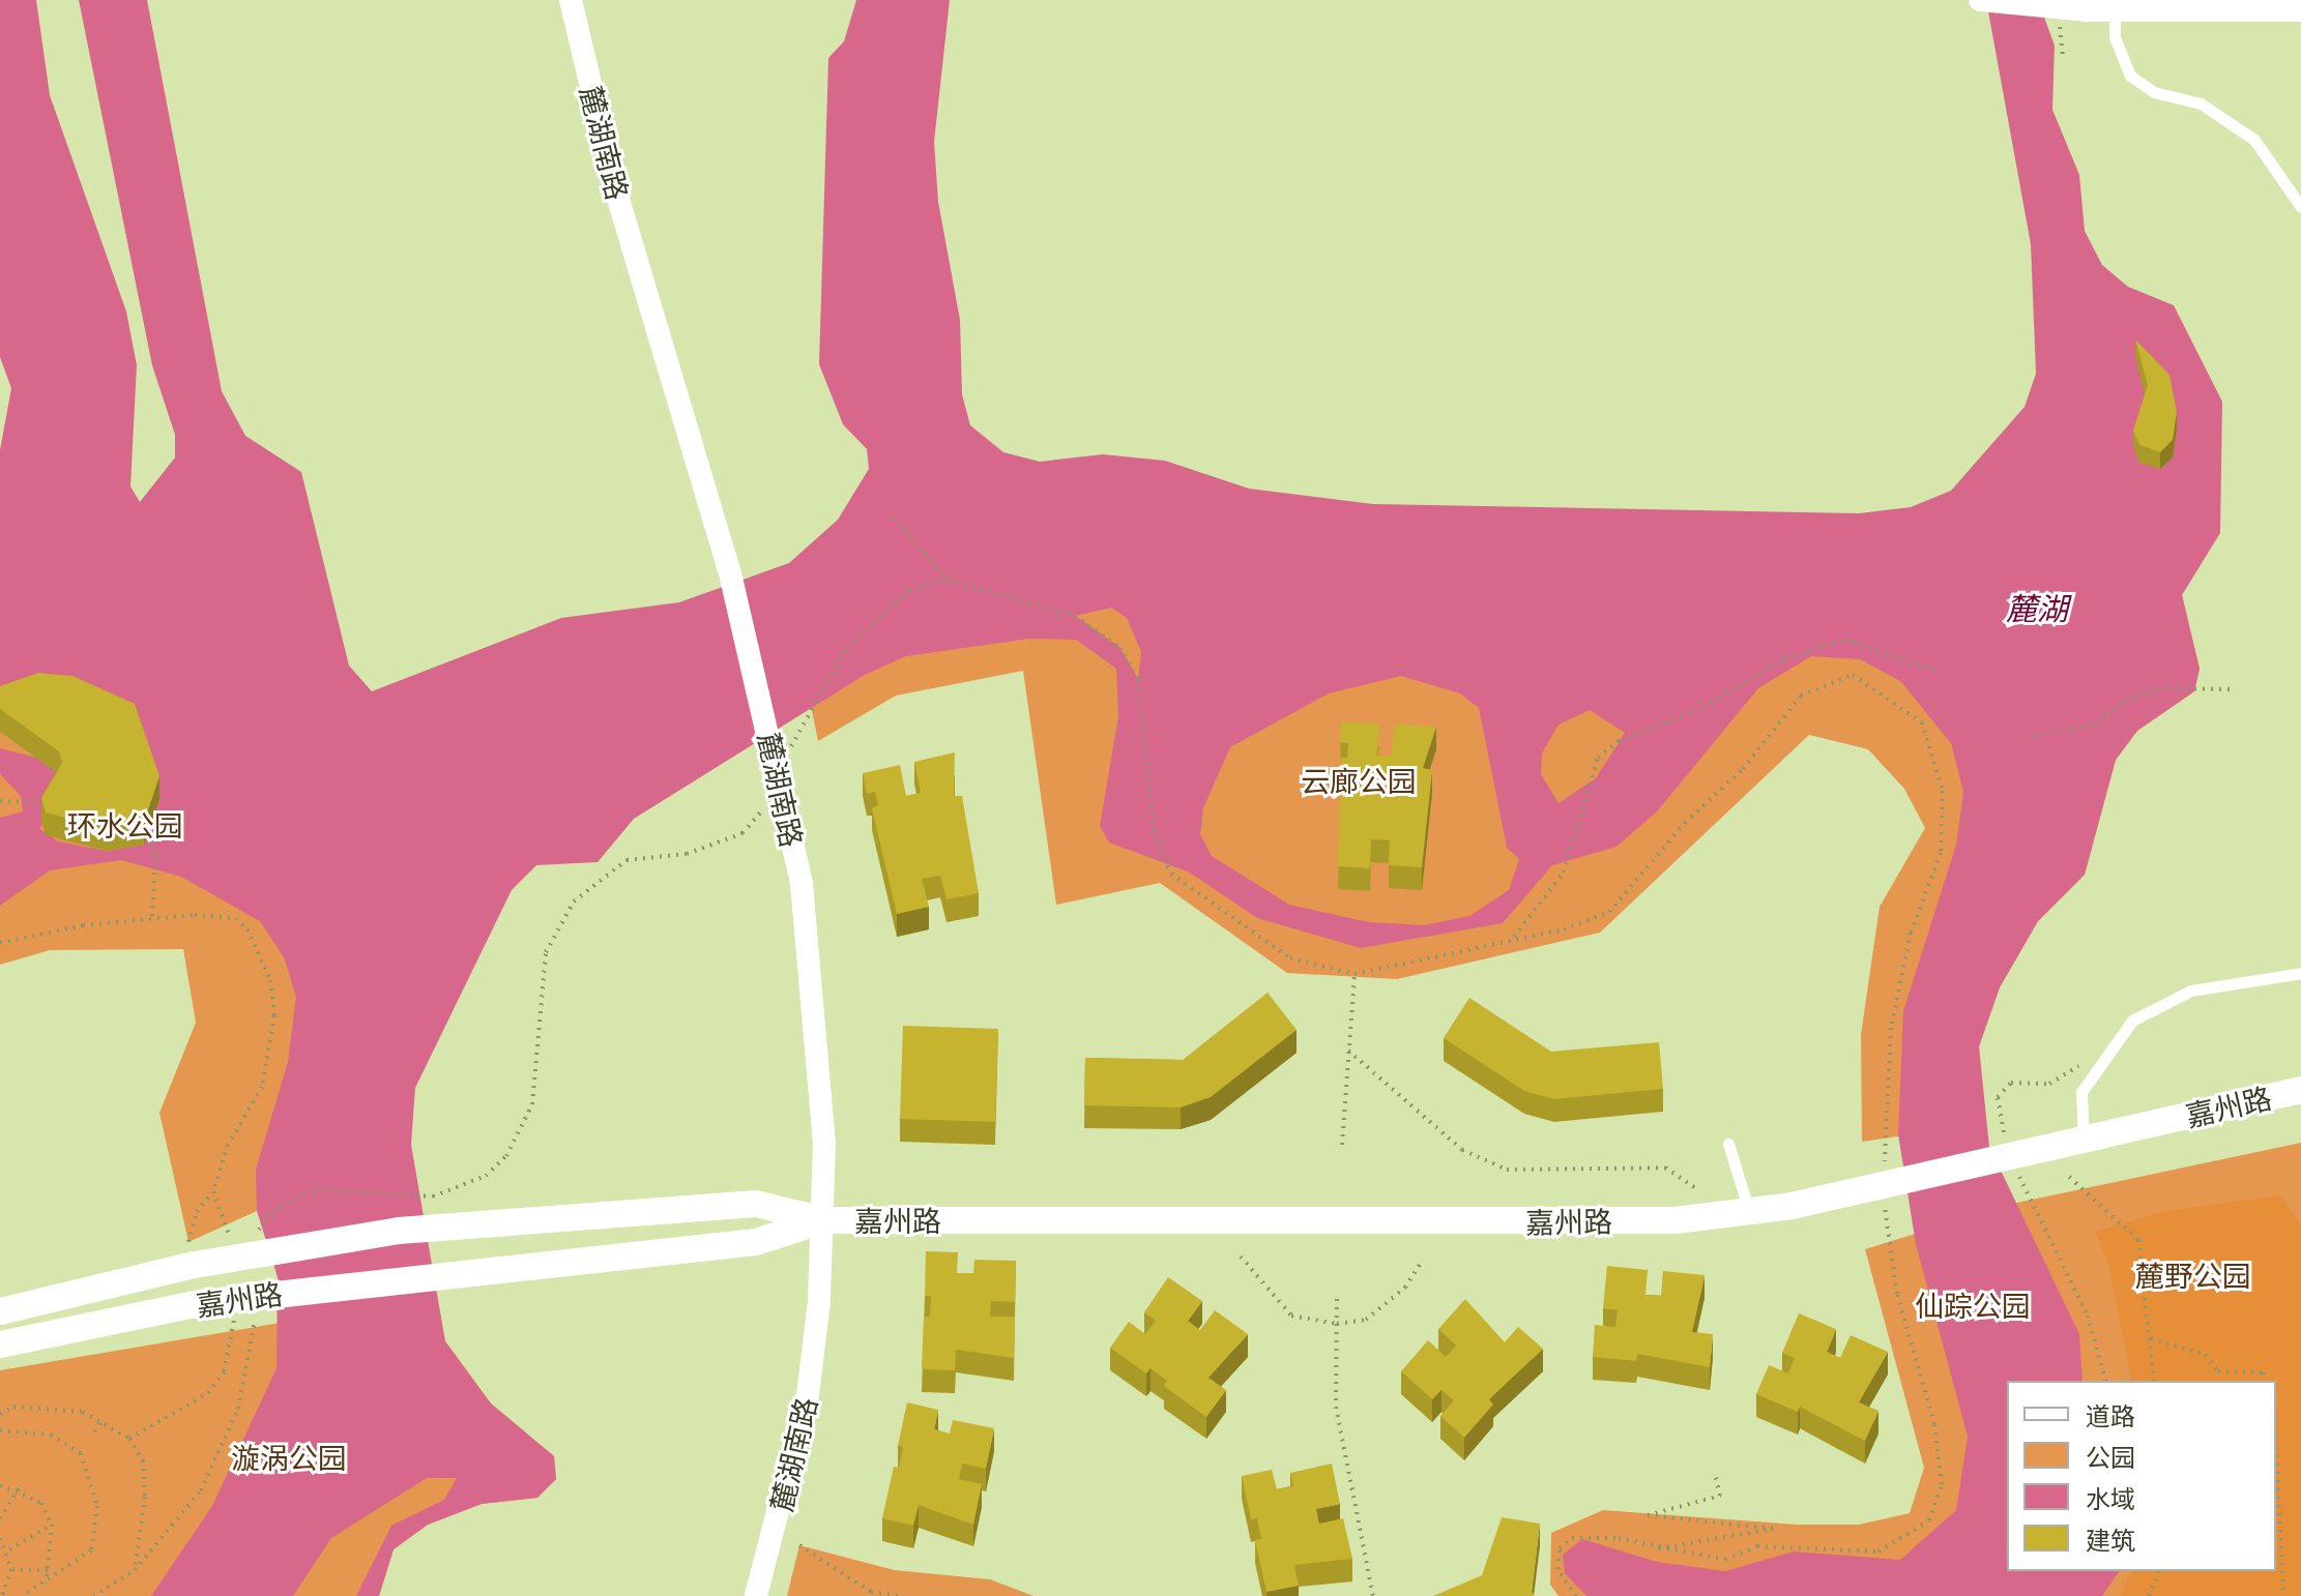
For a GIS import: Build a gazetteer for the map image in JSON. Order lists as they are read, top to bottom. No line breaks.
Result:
{"streets":{"street":["麓湖南路","嘉州路"]},"crossings":[["麓湖南路","嘉州路"]],"water":["麓湖"],"parks":["云廊公园","环水公园","麓野公园","仙踪公园","漩涡公园"],"legend":["道路","公园","水域","建筑"]}
